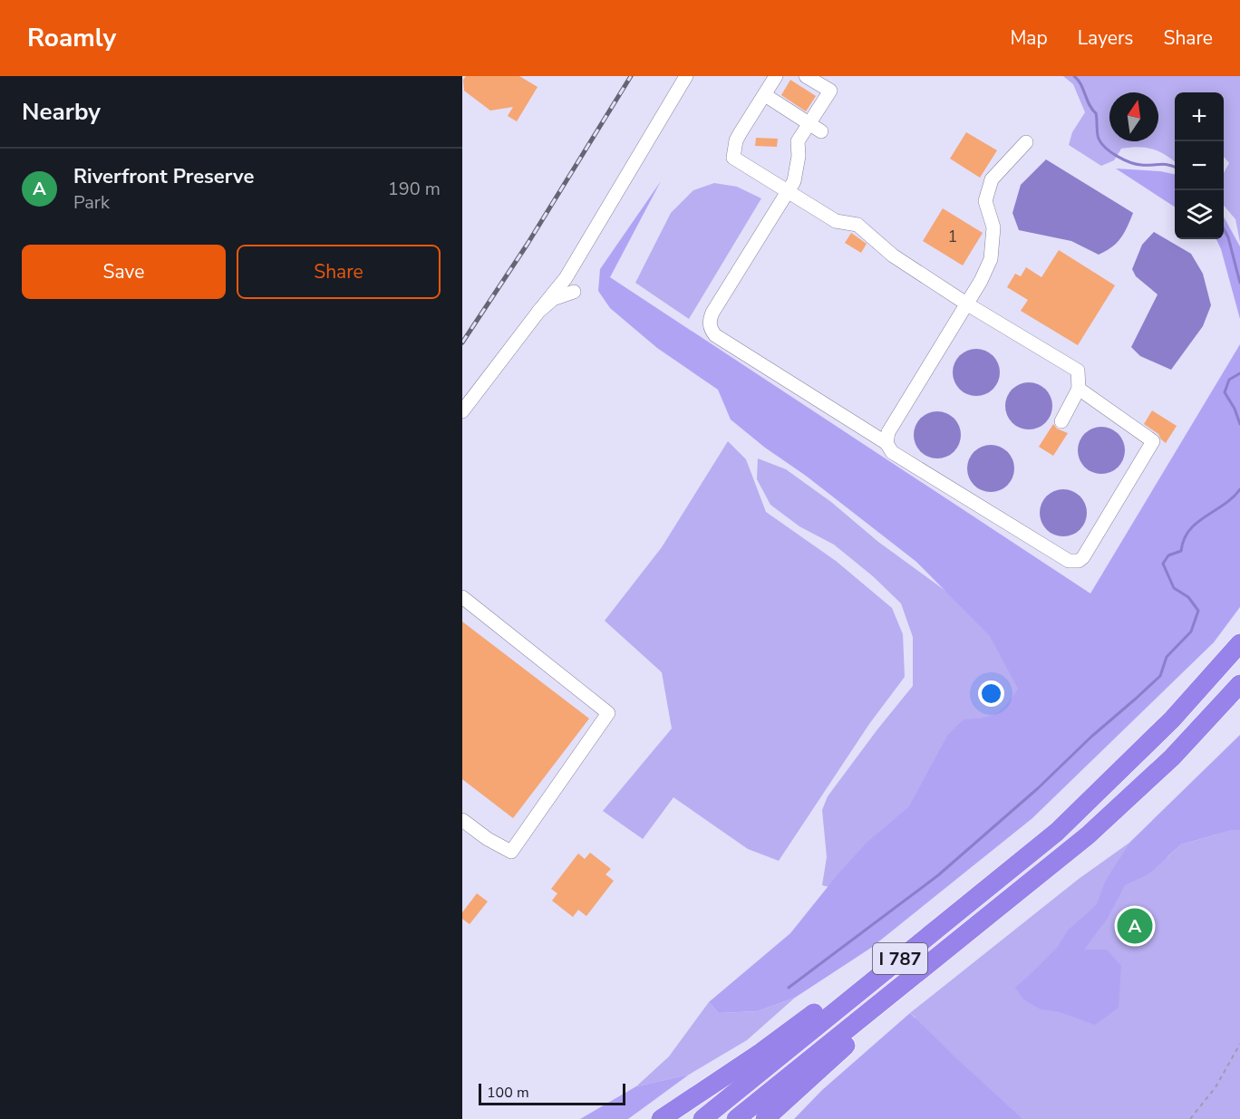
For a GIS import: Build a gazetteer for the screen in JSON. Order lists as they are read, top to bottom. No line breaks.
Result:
{"streets":{"highway":["I 787"]},"house_numbers":["1"],"scale_bar":"100 m","north":"top","page":{"header":"Roamly","nav":["Map","Layers","Share"],"heading":"Nearby","map_buttons":["+","−"],"list":[{"mark":"A","name":"Riverfront Preserve","note":"Park","value":"190 m"}],"buttons":["Save","Share"],"pins":"A","scale":"100 m"}}
